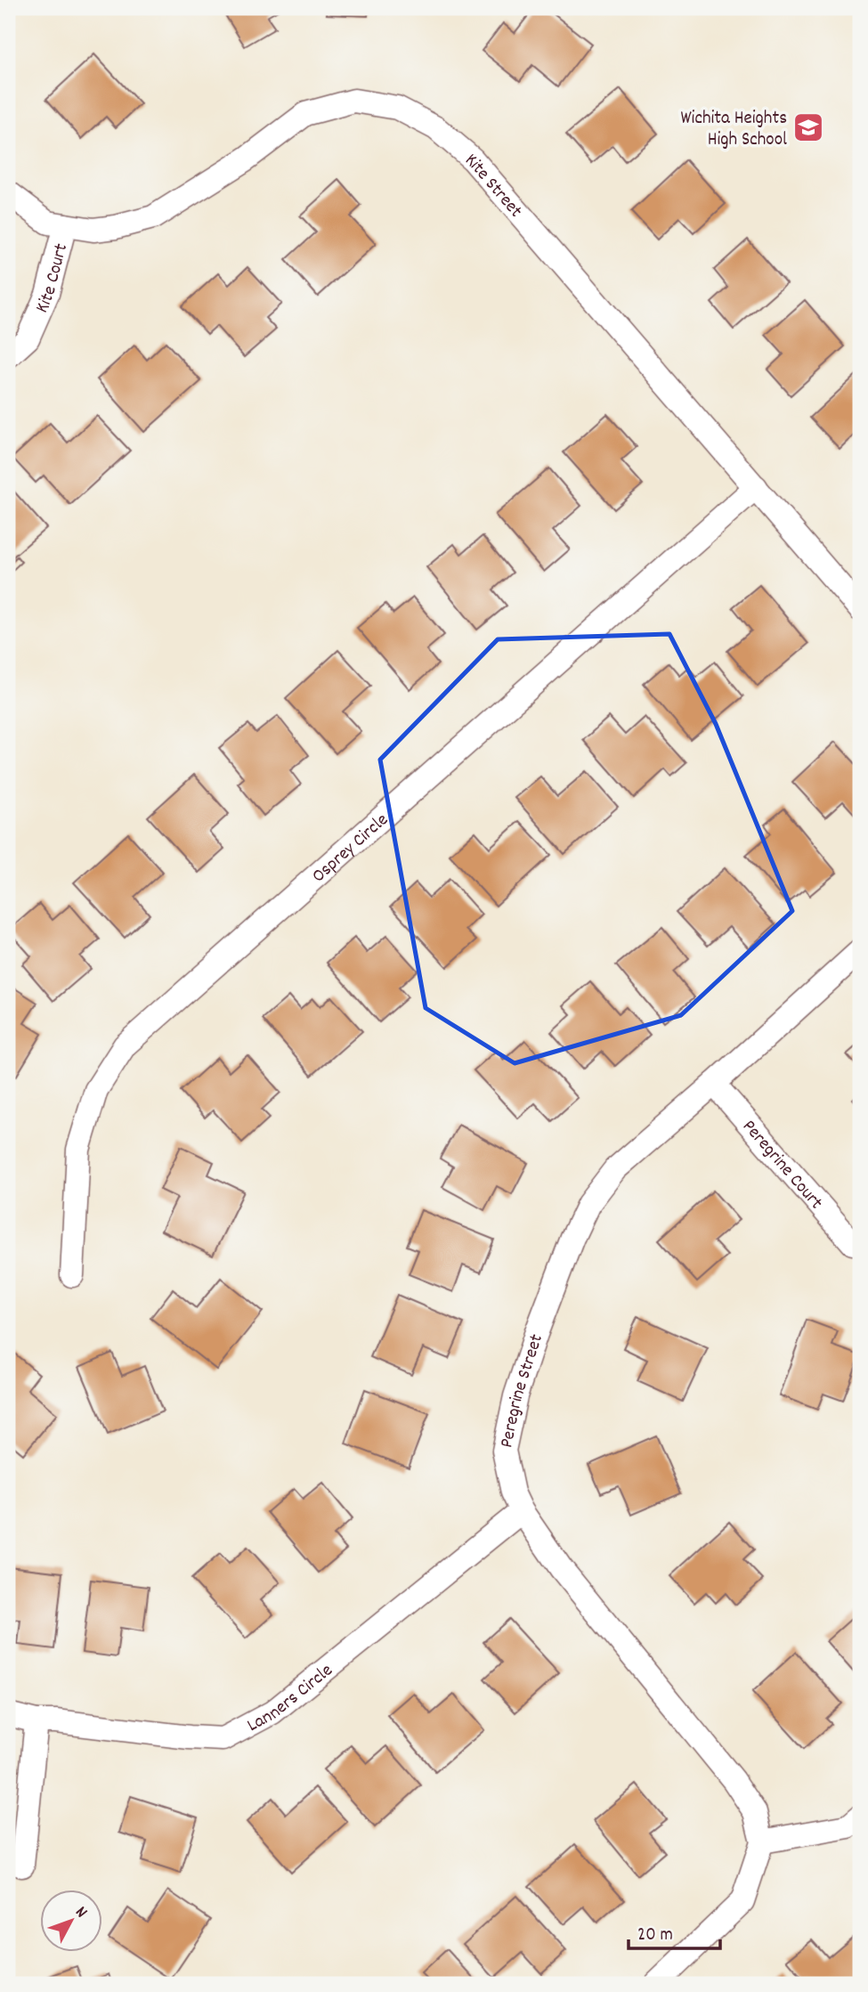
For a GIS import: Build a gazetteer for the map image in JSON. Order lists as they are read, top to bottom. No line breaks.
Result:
{"streets":{"street":["Kite Street","Kite Court","Osprey Circle","Peregrine Court","Peregrine Street","Lanners Circle"]},"crossings":[["Kite Street","Kite Court"],["Kite Street","Osprey Circle"],["Peregrine Court","Peregrine Street"],["Peregrine Street","Lanners Circle"]],"places":{"school or university":["Wichita Heights High School"]},"scale_bar":"20 m","north":"top right"}
